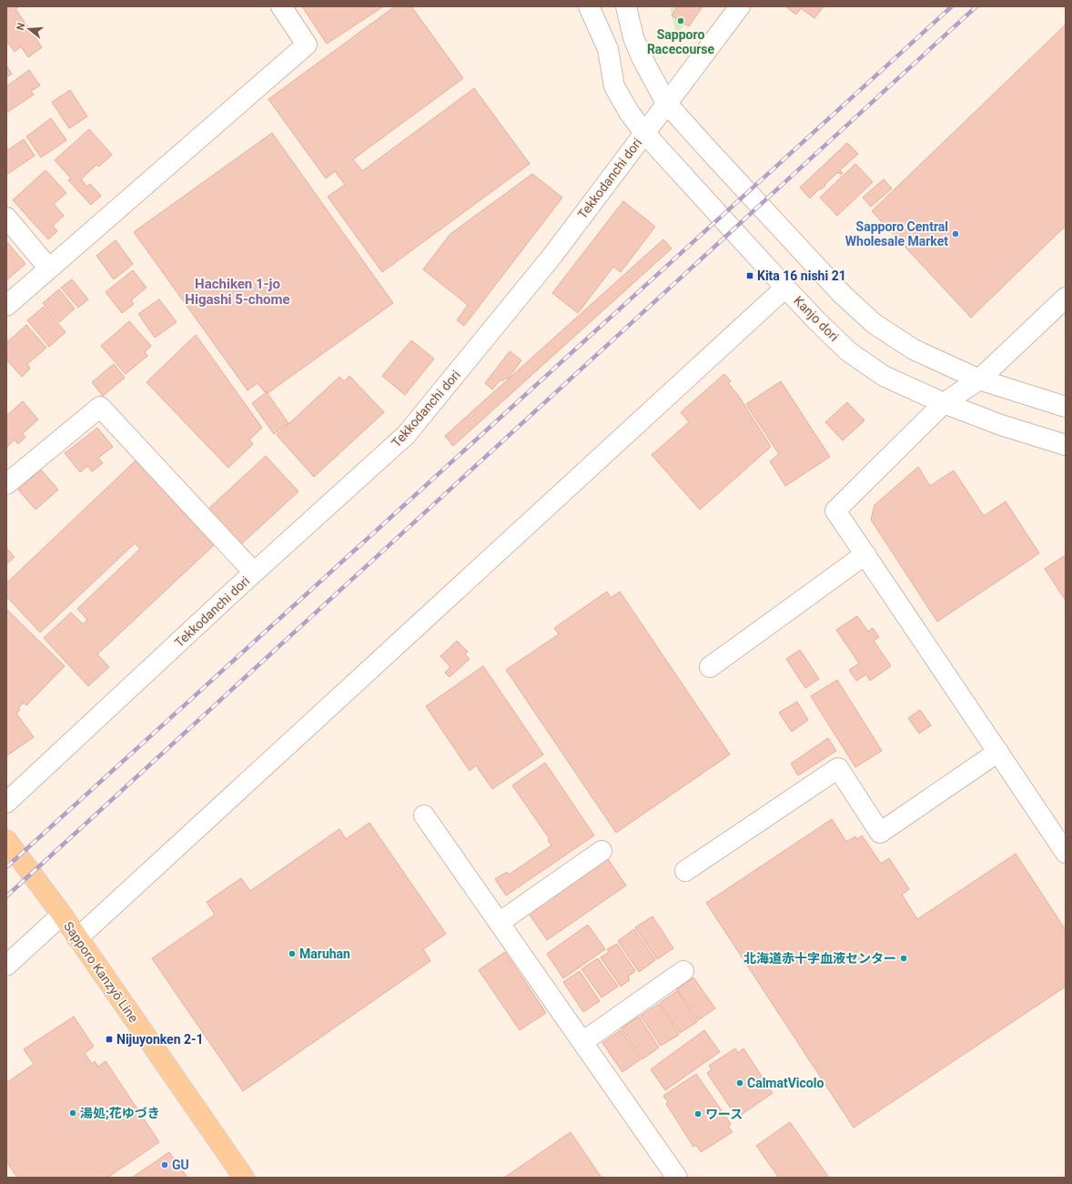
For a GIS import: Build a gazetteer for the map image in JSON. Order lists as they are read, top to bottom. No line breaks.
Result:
{"streets":{"main road":["Sapporo Kanzyō Line"],"street":["Tekkodanchi dori","Kanjo dori"]},"crossings":[["Tekkodanchi dori","Kanjo dori"]],"districts":["Hachiken 1-jo Higashi 5-chome"],"places":{"other":["Sapporo Racecourse","Sapporo Central Wholesale Market","Maruhan","北海道赤十字血液センター","CalmatVicolo","湯処;花ゆづき","ワース","GU"],"transit":["Kita 16 nishi 21","Nijuyonken 2-1"]},"north":"left"}
